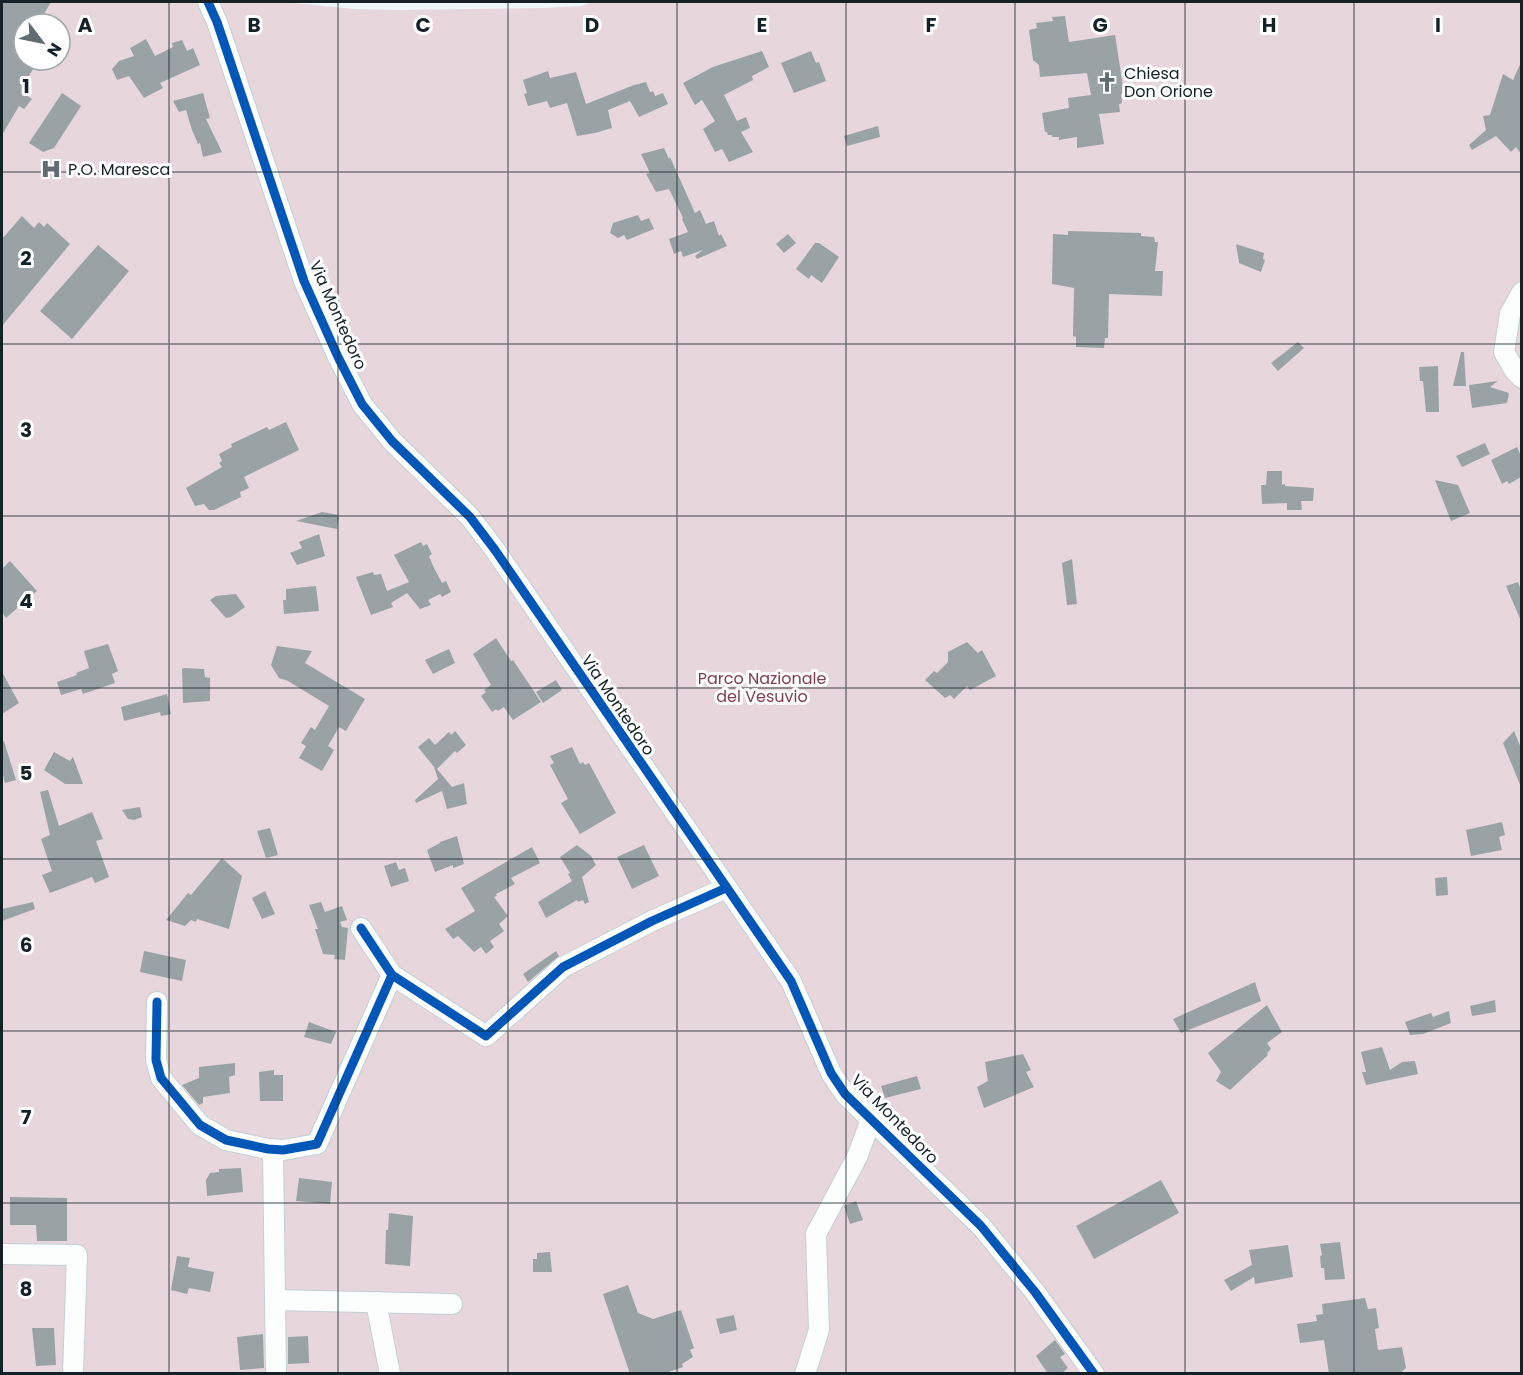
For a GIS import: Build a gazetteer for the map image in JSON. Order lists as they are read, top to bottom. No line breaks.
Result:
{"streets":{"street":["Via Montedoro"]},"parks":["Parco Nazionale del Vesuvio"],"places":{"church":["Chiesa Don Orione"],"hospital":["P.O. Maresca"]},"north":"bottom right","grid":{"columns":["A","B","C","D","E","F","G","H","I"],"rows":["1","2","3","4","5","6","7","8"]}}
